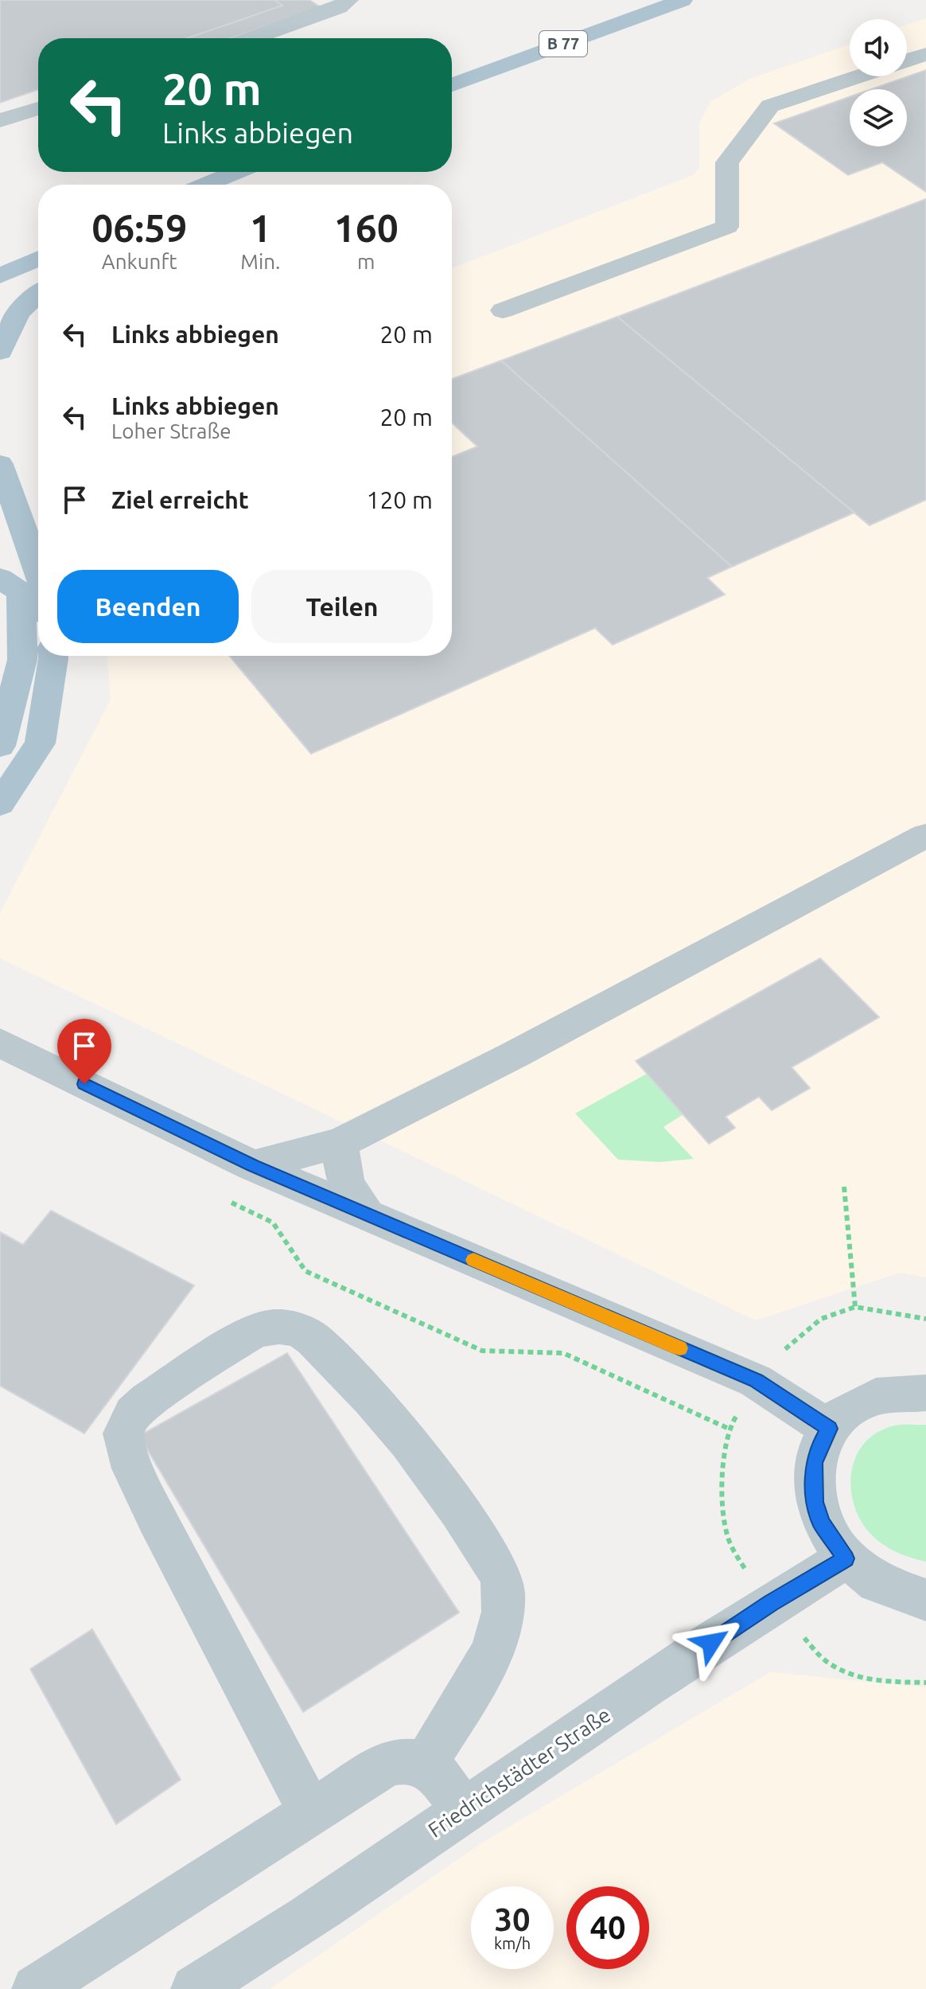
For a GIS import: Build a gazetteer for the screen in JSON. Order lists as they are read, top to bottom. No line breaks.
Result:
{"streets":{"main road":["B 77"],"street":["Friedrichstädter Straße"]},"page":{"turn":["20 m","Links abbiegen"],"eta":["06:59","Ankunft","1","Min.","160","m"],"list":[{"name":"Links abbiegen","value":"20 m"},{"name":"Links abbiegen","note":"Loher Straße","value":"20 m"},{"name":"Ziel erreicht","value":"120 m"}],"buttons":["Beenden","Teilen"],"speed":"30 km/h","limit":"40"}}
